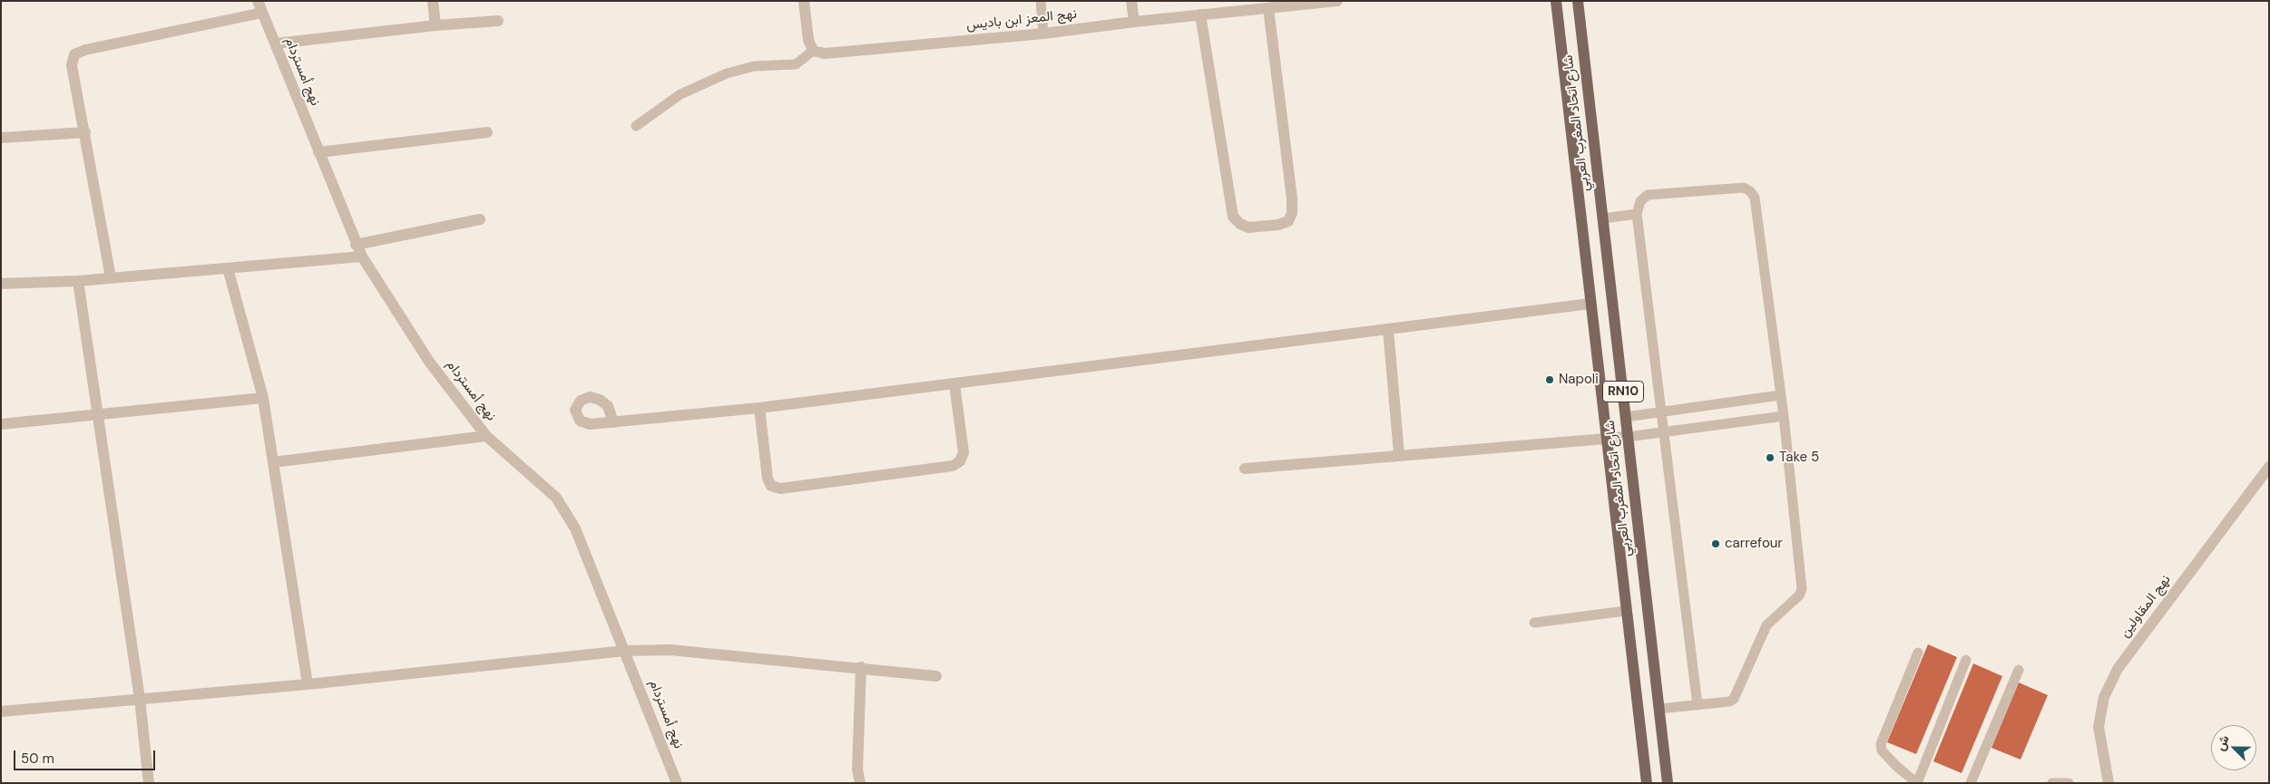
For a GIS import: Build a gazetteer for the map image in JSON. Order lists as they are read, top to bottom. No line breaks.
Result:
{"streets":{"main road":["شارع اتحاد المغرب العربي","RN10"],"street":["نهج المعز ابن باديس","نهج أمستردام","نهج المقاولين"]},"places":["Napoli","Take 5","carrefour"],"scale_bar":"50 m","north":"top left"}
